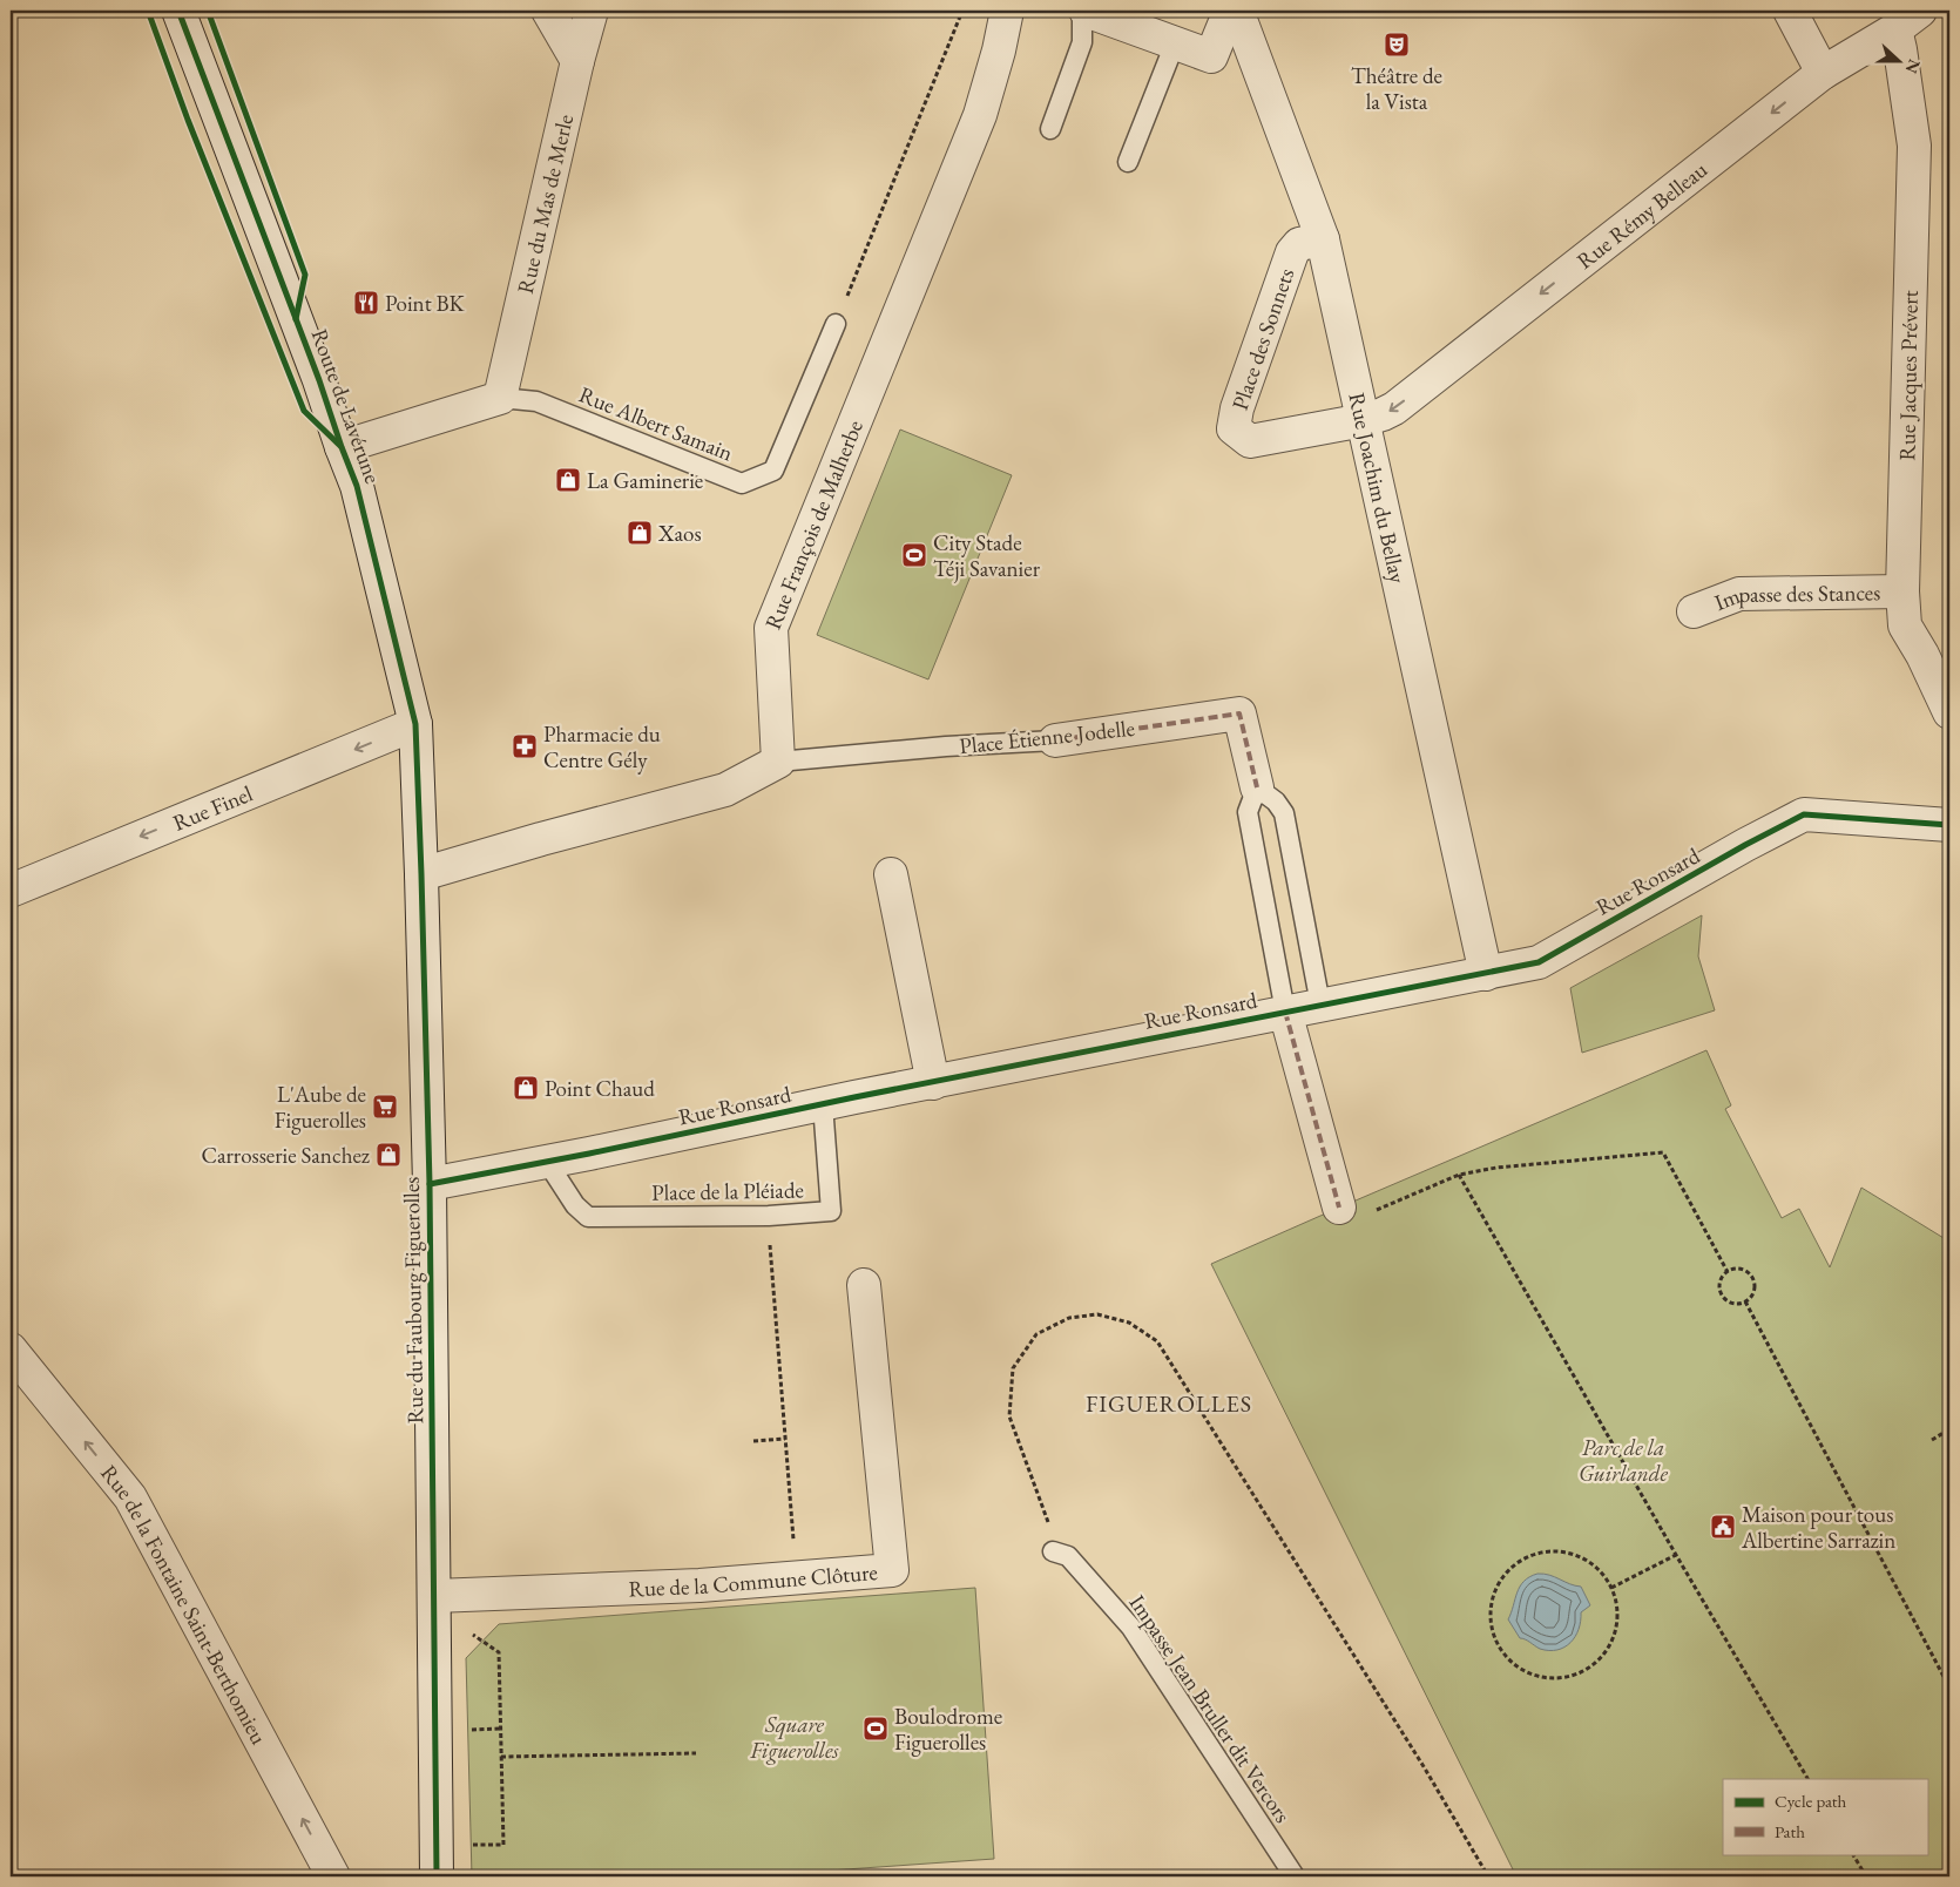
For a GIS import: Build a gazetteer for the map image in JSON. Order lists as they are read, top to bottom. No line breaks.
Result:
{"streets":{"street":["Rue du Mas de Merle","Rue Rémy Belleau","Place des Sonnets","Rue Jacques Prévert","Route de Lavérune","Rue Joachim du Bellay","Rue François de Malherbe","Impasse des Stances","Place Étienne Jodelle","Rue Finel","Rue Ronsard","Rue du Faubourg Figuerolles","Rue de la Commune Clôture","Rue de la Fontaine Saint-Berthomieu"],"lane":["Rue Albert Samain","Place de la Pléiade","Impasse Jean Bruller dit Vercors"]},"crossings":[["Rue du Mas de Merle","Rue Albert Samain"],["Rue Rémy Belleau","Place des Sonnets"],["Rue Rémy Belleau","Rue Jacques Prévert"],["Rue Rémy Belleau","Rue Joachim du Bellay"],["Place des Sonnets","Rue Joachim du Bellay"],["Rue Jacques Prévert","Impasse des Stances"],["Route de Lavérune","Rue Finel"],["Route de Lavérune","Rue du Faubourg Figuerolles"],["Rue Joachim du Bellay","Rue Ronsard"],["Rue François de Malherbe","Place Étienne Jodelle"],["Rue Finel","Rue du Faubourg Figuerolles"],["Rue Ronsard","Place de la Pléiade"],["Rue Ronsard","Rue du Faubourg Figuerolles"],["Rue du Faubourg Figuerolles","Rue de la Commune Clôture"]],"one_way":["Rue Rémy Belleau","Rue Finel","Rue de la Fontaine Saint-Berthomieu"],"districts":["FIGUEROLLES"],"parks":["Parc de la Guirlande","Square Figuerolles"],"places":{"theatre":["Théâtre de la Vista"],"restaurant":["Point BK"],"shop":["La Gaminerie","Xaos","Point Chaud","Carrosserie Sanchez"],"sports":["City Stade Téji Savanier","Boulodrome Figuerolles"],"pharmacy":["Pharmacie du Centre Gély"],"supermarket":["L'Aube de Figuerolles"],"public building":["Maison pour tous Albertine Sarrazin"]},"legend":["Cycle path","Path"],"north":"right"}
